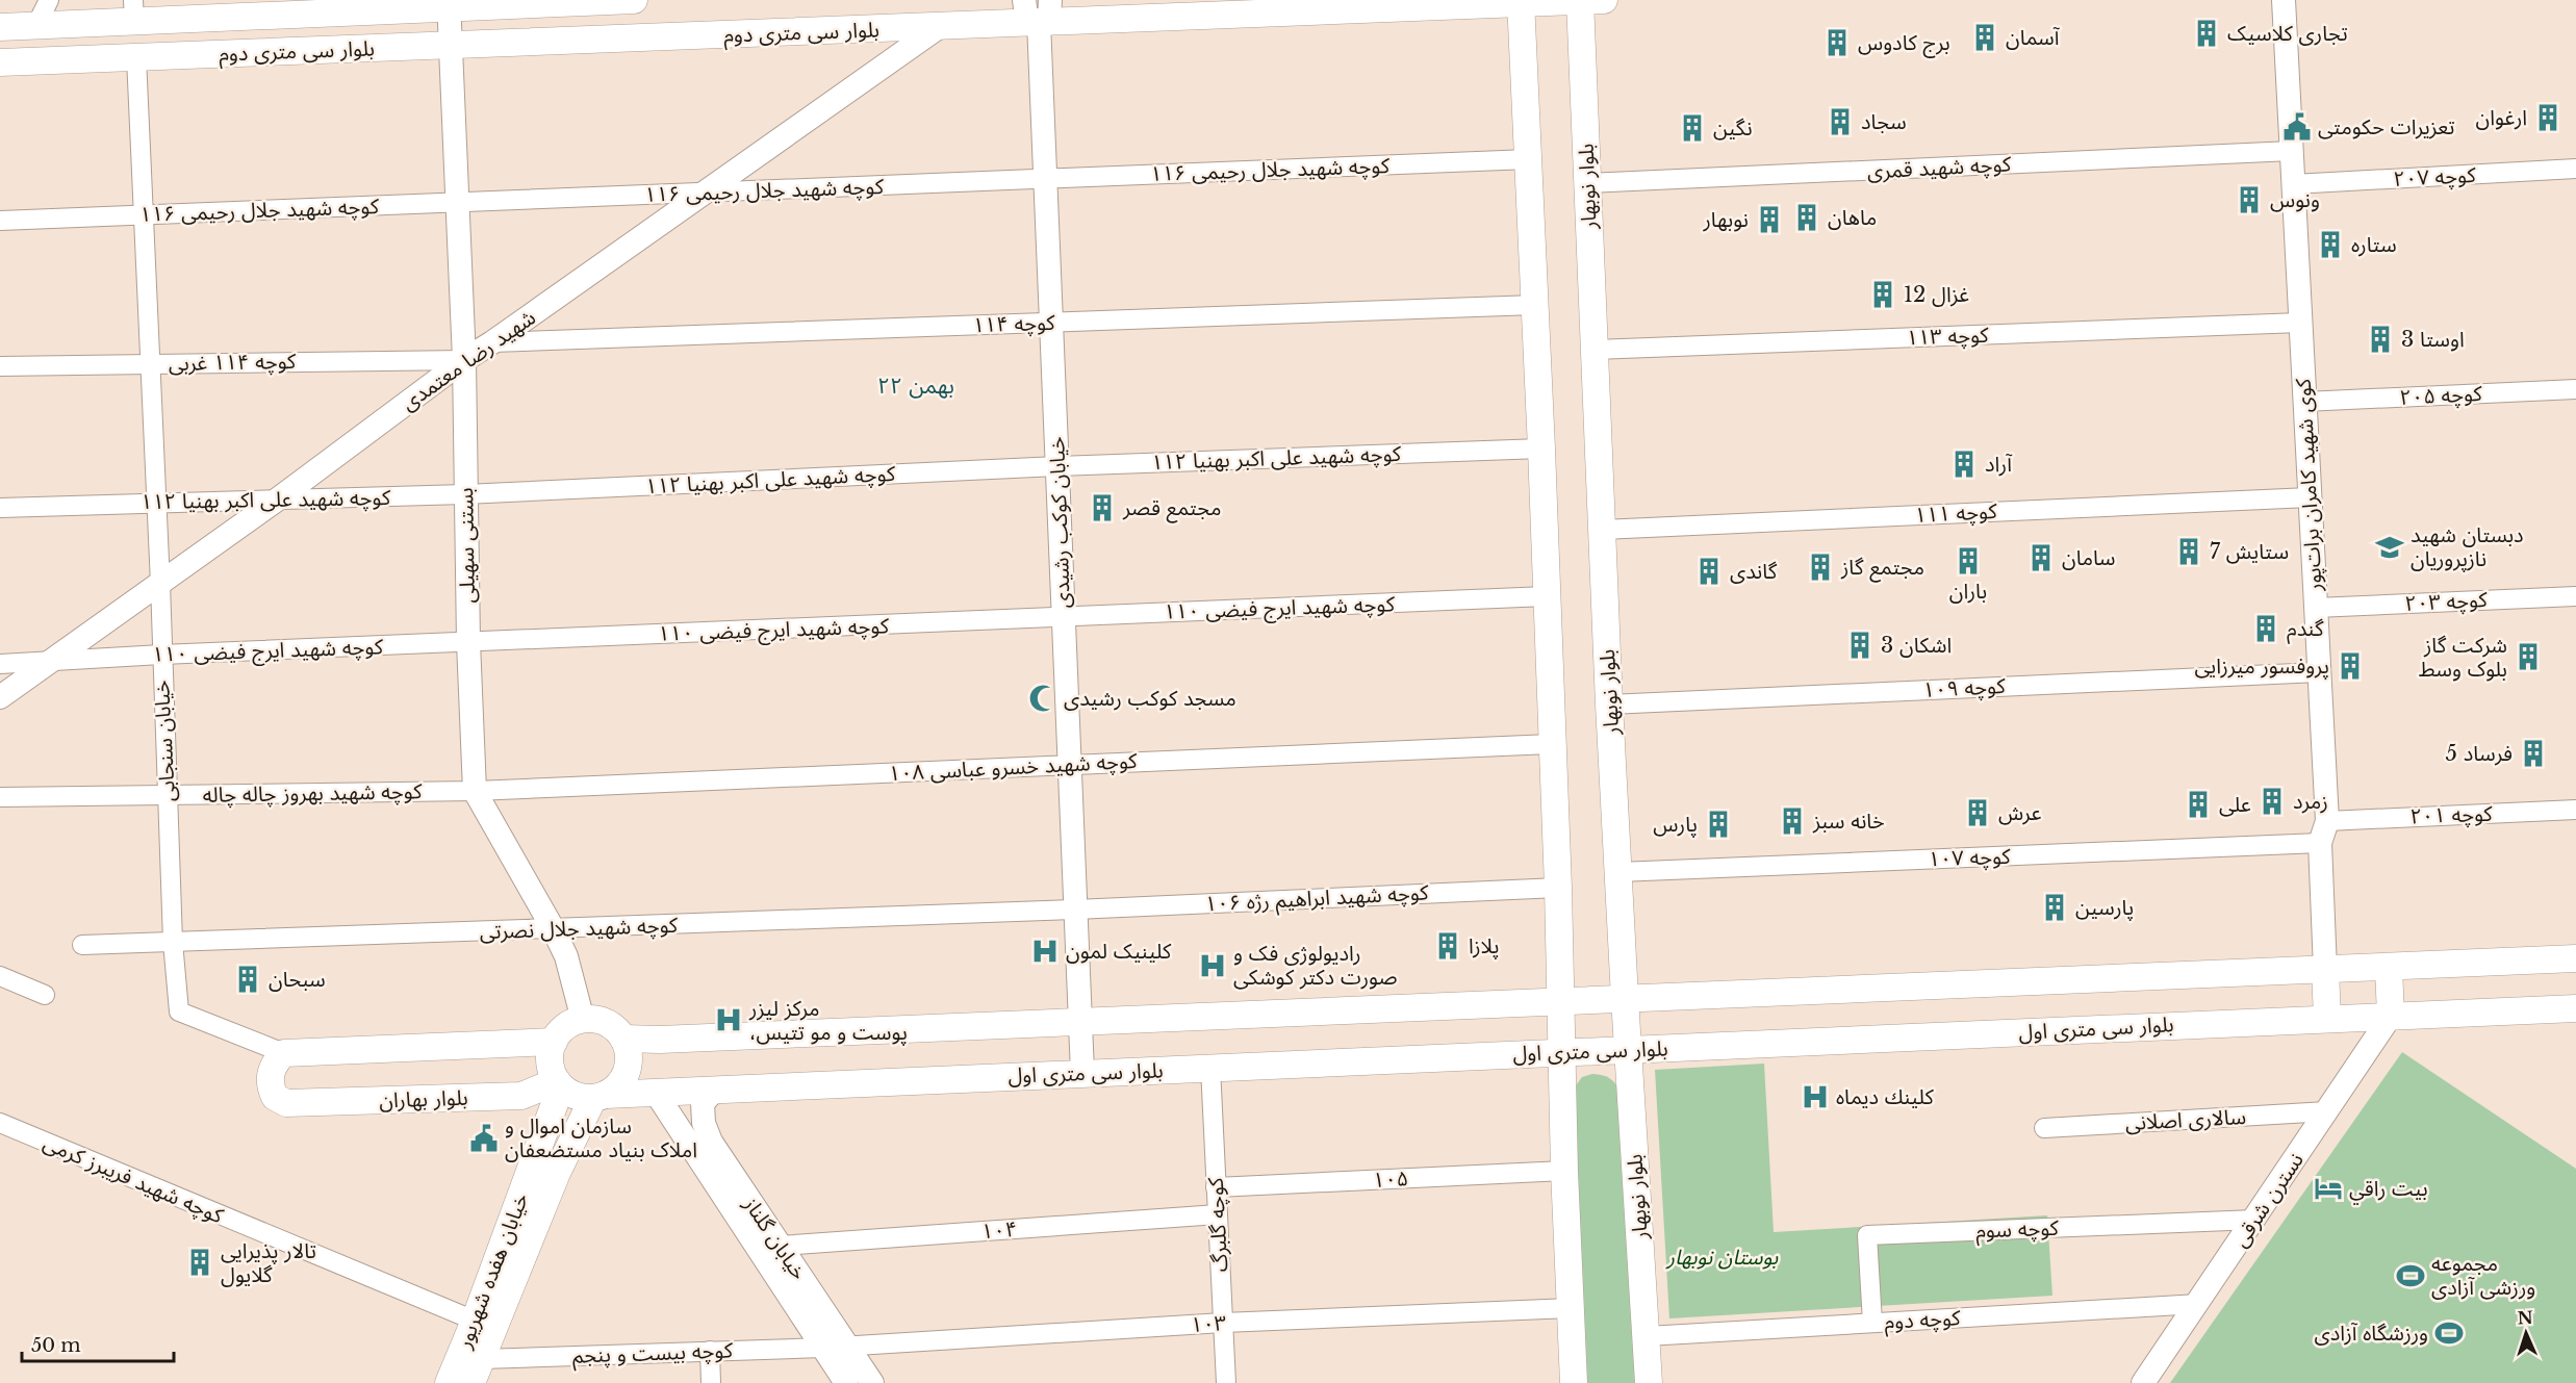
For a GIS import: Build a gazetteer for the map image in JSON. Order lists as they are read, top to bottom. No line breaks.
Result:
{"streets":{"main road":["بلوار سی متری دوم","بلوار نوبهار","بلوار سی متری اول","بلوار بهاران","خیابان هفده شهریور"],"street":["کوچه شهید قمری","کوچه شهید جلال رحیمی ۱۱۶","کوچه ۲۰۷","کوچه ۱۱۴","کوچه ۱۱۳","شهید رضا معتمدی","کوچه ۱۱۴ غربی","کوچه ۲۰۵","کوچه شهید علی اکبر بهنیا ۱۱۲","کوی شهید کامران برات‌پور","کوچه ۱۱۱","خیابان کوکب رشیدی","بستنی سهیلی","کوچه ۲۰۳","کوچه شهید ایرج فیضی ۱۱۰","کوچه ۱۰۹","خیابان سنجابی","کوچه شهید خسرو عباسی ۱۰۸","کوچه شهید بهروز چاله چاله","کوچه ۲۰۱","کوچه ۱۰۷","کوچه شهید ابراهیم رژه ۱۰۶","کوچه شهید جلال نصرتی","سالاری اصلانی","کوچه شهید فریبرز کرمی","۱۰۵","نسترن شرقی","کوچه گلبرگ","کوچه سوم","۱۰۴","خیابان گلناز","کوچه دوم","۱۰۳","کوچه بیست و پنجم"]},"crossings":[["بلوار سی متری دوم","بلوار نوبهار"],["بلوار سی متری دوم","شهید رضا معتمدی"],["بلوار سی متری دوم","خیابان کوکب رشیدی"],["بلوار سی متری دوم","بستنی سهیلی"],["بلوار سی متری دوم","خیابان سنجابی"],["کوچه شهید قمری","بلوار نوبهار"],["کوچه شهید قمری","کوی شهید کامران برات‌پور"],["کوچه شهید جلال رحیمی ۱۱۶","شهید رضا معتمدی"],["کوچه شهید جلال رحیمی ۱۱۶","خیابان کوکب رشیدی"],["کوچه شهید جلال رحیمی ۱۱۶","بستنی سهیلی"],["کوچه شهید جلال رحیمی ۱۱۶","خیابان سنجابی"],["کوچه ۲۰۷","کوی شهید کامران برات‌پور"],["بلوار نوبهار","کوچه ۱۱۳"],["بلوار نوبهار","کوچه ۱۱۱"],["بلوار نوبهار","کوچه ۱۰۹"],["بلوار نوبهار","کوچه ۱۰۷"],["بلوار نوبهار","بلوار سی متری اول"],["بلوار نوبهار","کوچه دوم"],["کوچه ۱۱۴","شهید رضا معتمدی"],["کوچه ۱۱۴","خیابان کوکب رشیدی"],["کوچه ۱۱۳","کوی شهید کامران برات‌پور"],["شهید رضا معتمدی","کوچه ۱۱۴ غربی"],["شهید رضا معتمدی","کوچه شهید علی اکبر بهنیا ۱۱۲"],["شهید رضا معتمدی","بستنی سهیلی"],["شهید رضا معتمدی","کوچه شهید ایرج فیضی ۱۱۰"],["شهید رضا معتمدی","خیابان سنجابی"],["کوچه ۱۱۴ غربی","بستنی سهیلی"],["کوچه ۱۱۴ غربی","خیابان سنجابی"],["کوچه ۲۰۵","کوی شهید کامران برات‌پور"],["کوچه شهید علی اکبر بهنیا ۱۱۲","خیابان کوکب رشیدی"],["کوچه شهید علی اکبر بهنیا ۱۱۲","بستنی سهیلی"],["کوچه شهید علی اکبر بهنیا ۱۱۲","خیابان سنجابی"],["کوی شهید کامران برات‌پور","کوچه ۱۱۱"],["کوی شهید کامران برات‌پور","کوچه ۲۰۳"],["کوی شهید کامران برات‌پور","کوچه ۱۰۹"],["کوی شهید کامران برات‌پور","کوچه ۲۰۱"],["کوی شهید کامران برات‌پور","کوچه ۱۰۷"],["خیابان کوکب رشیدی","کوچه شهید ایرج فیضی ۱۱۰"],["خیابان کوکب رشیدی","کوچه شهید خسرو عباسی ۱۰۸"],["خیابان کوکب رشیدی","کوچه شهید ابراهیم رژه ۱۰۶"],["خیابان کوکب رشیدی","کوچه شهید جلال نصرتی"],["خیابان کوکب رشیدی","بلوار سی متری اول"],["بستنی سهیلی","کوچه شهید ایرج فیضی ۱۱۰"],["بستنی سهیلی","کوچه شهید خسرو عباسی ۱۰۸"],["بستنی سهیلی","کوچه شهید بهروز چاله چاله"],["بستنی سهیلی","کوچه شهید جلال نصرتی"],["بستنی سهیلی","بلوار سی متری اول"],["بستنی سهیلی","بلوار بهاران"],["بستنی سهیلی","خیابان هفده شهریور"],["کوچه شهید ایرج فیضی ۱۱۰","خیابان سنجابی"],["خیابان سنجابی","کوچه شهید بهروز چاله چاله"],["خیابان سنجابی","کوچه شهید جلال نصرتی"],["خیابان سنجابی","بلوار بهاران"],["کوچه شهید خسرو عباسی ۱۰۸","کوچه شهید بهروز چاله چاله"],["کوچه ۲۰۱","کوچه ۱۰۷"],["کوچه شهید ابراهیم رژه ۱۰۶","کوچه شهید جلال نصرتی"],["بلوار سی متری اول","بلوار بهاران"],["بلوار سی متری اول","نسترن شرقی"],["بلوار سی متری اول","کوچه گلبرگ"],["بلوار سی متری اول","خیابان گلناز"],["بلوار سی متری اول","خیابان هفده شهریور"],["بلوار بهاران","خیابان هفده شهریور"],["سالاری اصلانی","نسترن شرقی"],["کوچه شهید فریبرز کرمی","خیابان هفده شهریور"],["۱۰۵","کوچه گلبرگ"],["نسترن شرقی","کوچه سوم"],["نسترن شرقی","کوچه دوم"],["کوچه گلبرگ","۱۰۴"],["کوچه گلبرگ","۱۰۳"],["کوچه سوم","کوچه دوم"],["۱۰۴","خیابان گلناز"],["خیابان گلناز","۱۰۳"],["خیابان گلناز","کوچه بیست و پنجم"],["خیابان هفده شهریور","کوچه بیست و پنجم"],["۱۰۳","کوچه بیست و پنجم"]],"districts":["۲۲ بهمن"],"parks":["بوستان نوبهار"],"places":{"building":["تجاری کلاسیک","آسمان","برج کادوس","ارغوان","سجاد","نگین","ونوس","ماهان","نوبهار","ستاره","غزال 12","اوستا 3","آراد","مجتمع قصر","ستایش 7","سامان","باران","مجتمع گاز","گاندی","گندم","اشکان 3","شرکت گاز بلوک وسط","پروفسور میرزایی","فرساد 5","زمرد","علی","عرش","خانه سبز","پارس","پارسین","پلازا","سبحان","تالار پذیرایی گلایول"],"public building":["تعزیرات حکومتی","سازمان اموال و املاک بنیاد مستضعفان"],"school or university":["دبستان شهید نازپروریان"],"mosque":["مسجد کوکب رشیدی"],"hospital":["کلینیک لمون","رادیولوژی فک و صورت دکتر کوشکی","مرکز لیزر ،پوست و مو تتیس","كلينك ديماه"],"hotel":["بيت راقي"],"sports":["مجموعه ورزشی آزادی","ورزشگاه آزادی"]},"scale_bar":"50 m","north":"top"}
